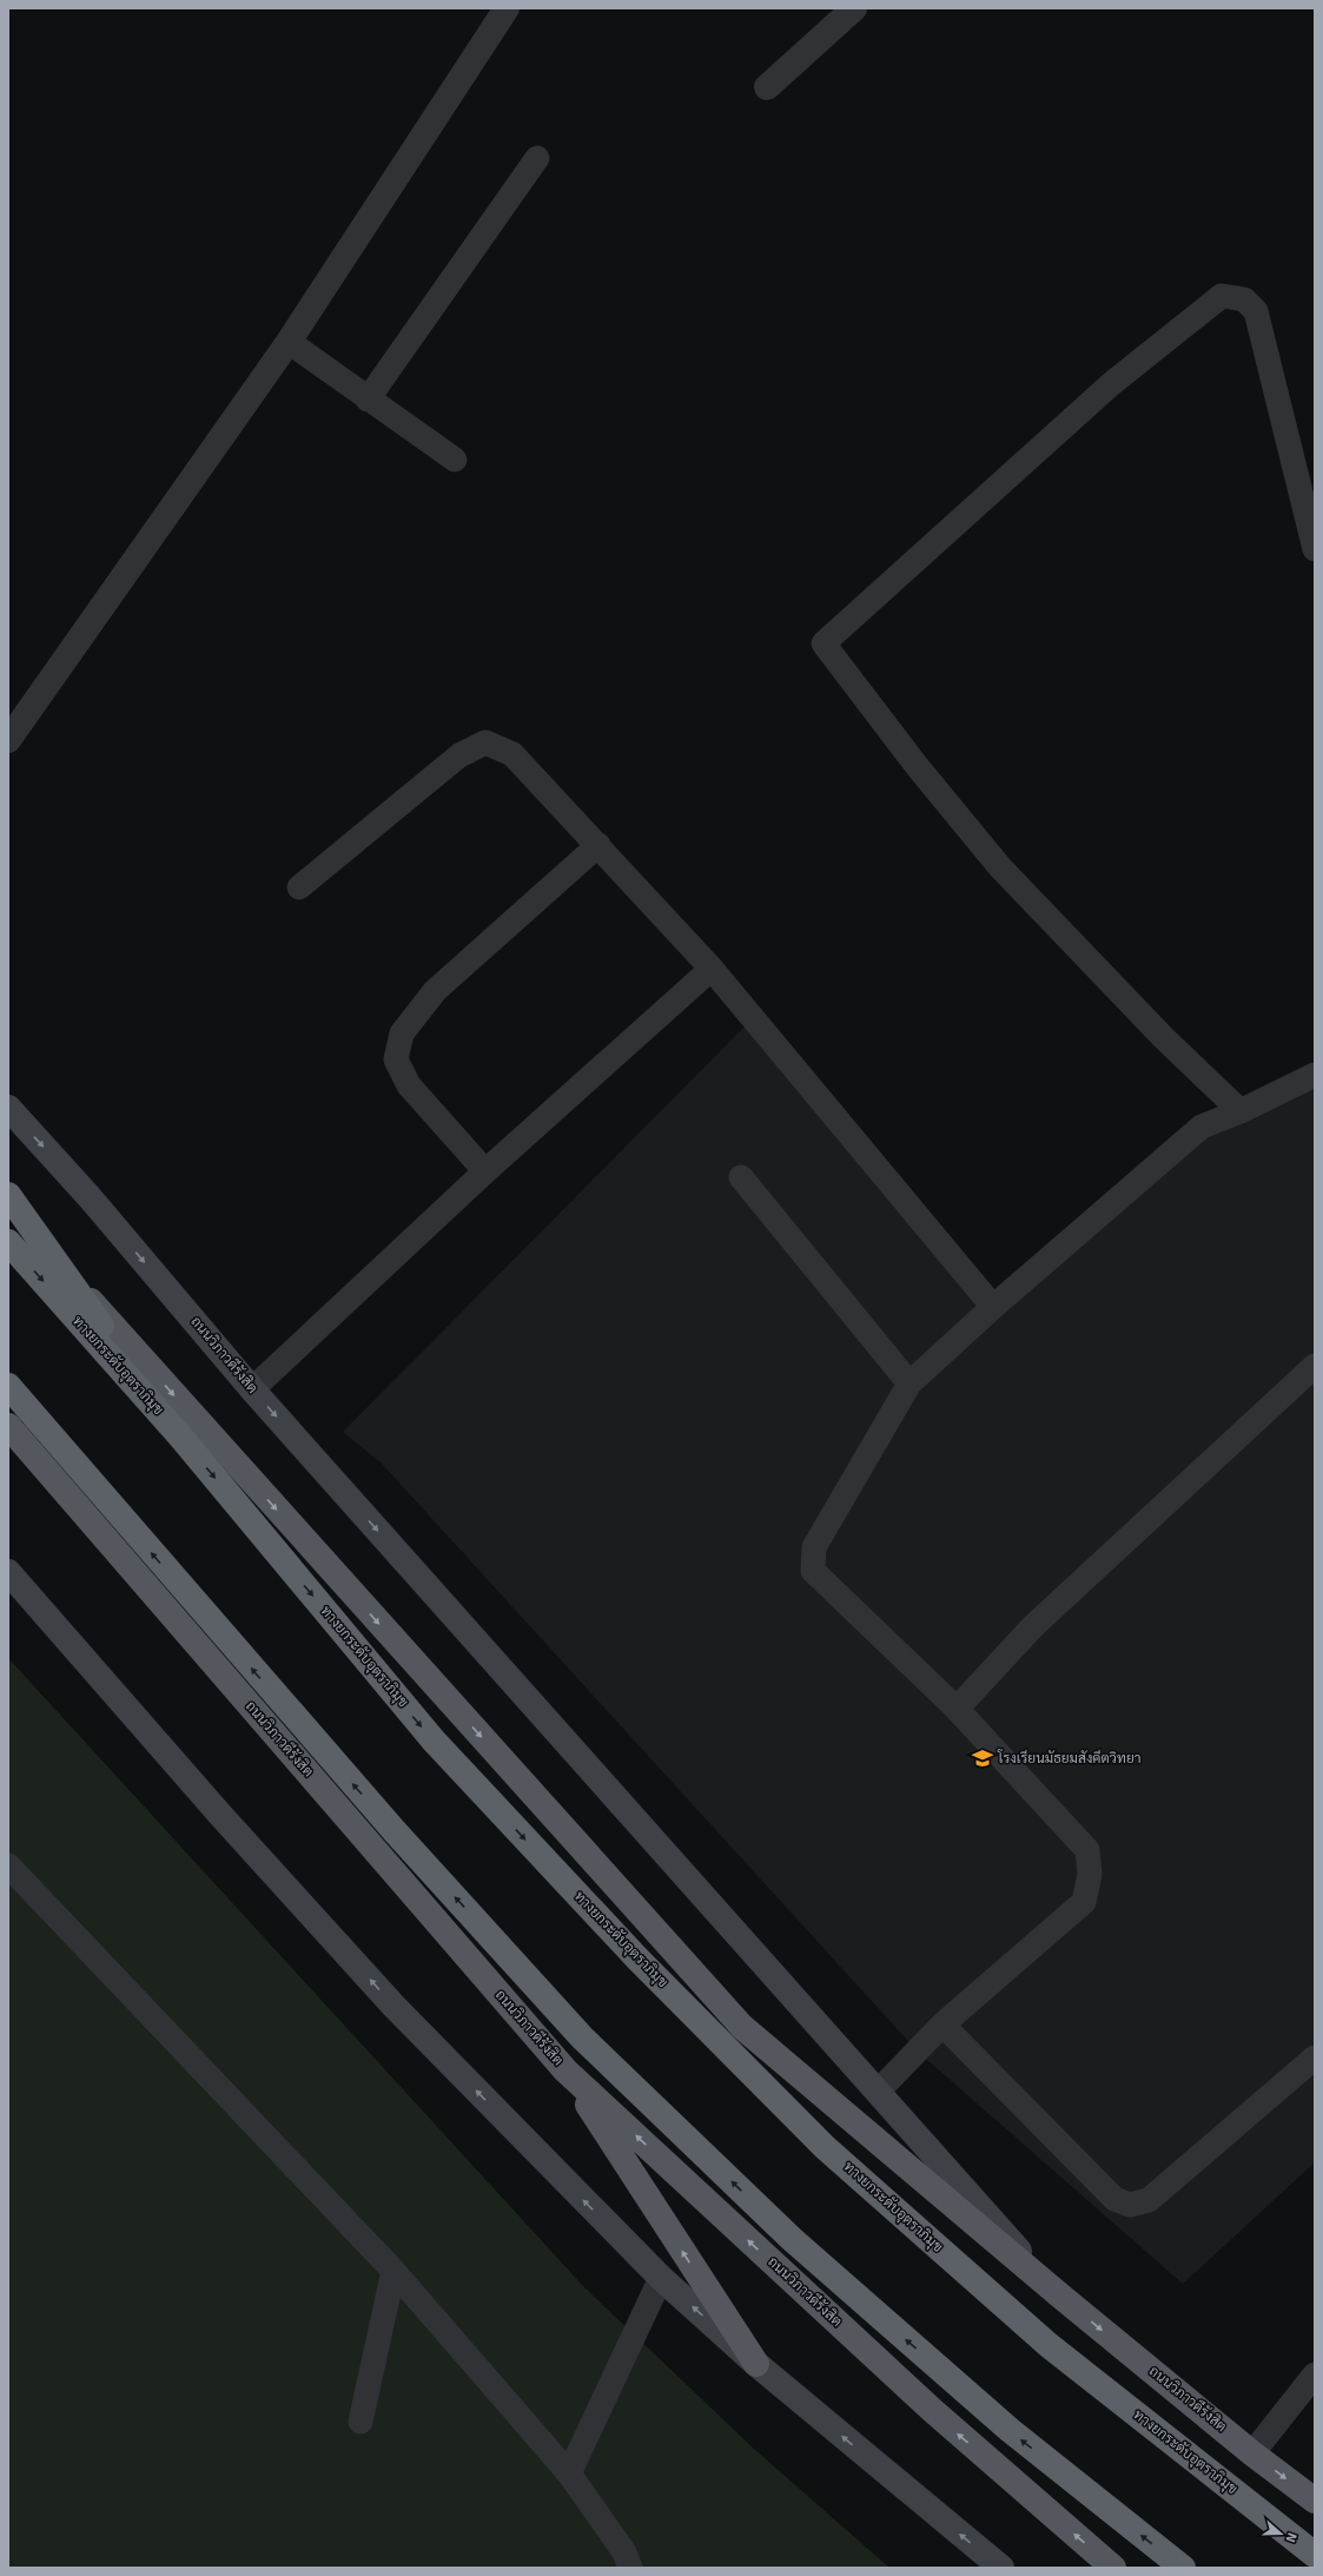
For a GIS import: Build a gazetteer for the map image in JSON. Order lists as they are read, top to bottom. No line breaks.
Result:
{"streets":{"highway":["ถนนวิภาวดีรังสิต","ทางยกระดับอุตราภิมุข"]},"places":{"school or university":["โรงเรียนมัธยมสังคีตวิทยา"]},"north":"right"}
